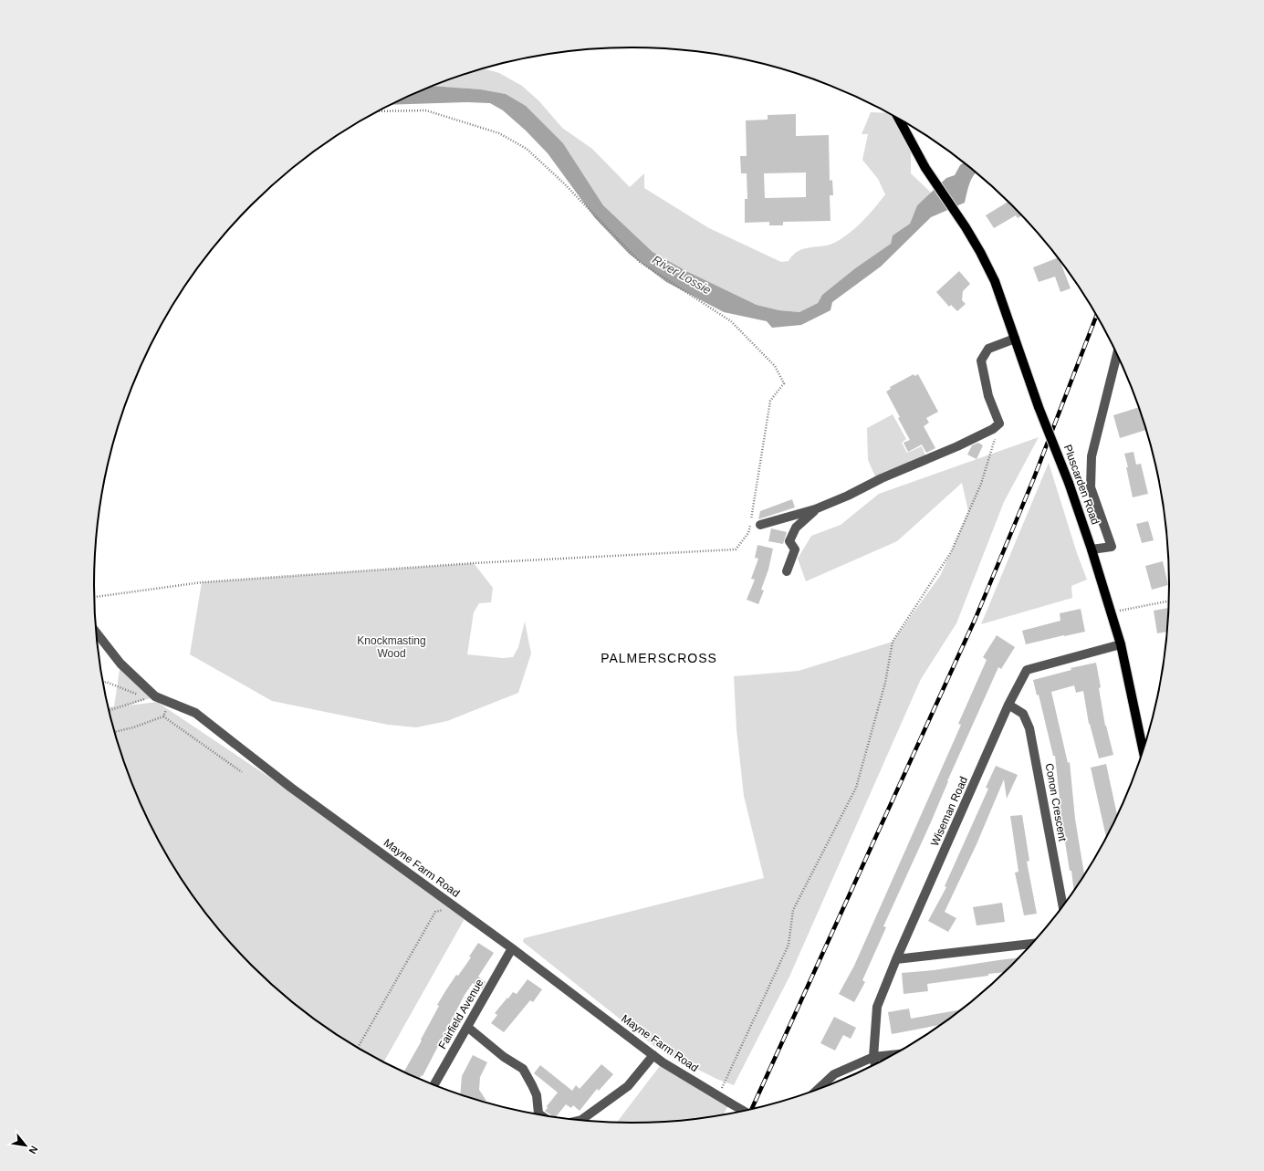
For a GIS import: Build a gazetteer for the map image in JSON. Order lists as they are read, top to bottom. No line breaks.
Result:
{"streets":{"main road":["Pluscarden Road"],"street":["Conon Crescent","Wiseman Road","Mayne Farm Road","Fairfield Avenue"]},"crossings":[["Pluscarden Road","Wiseman Road"],["Conon Crescent","Wiseman Road"],["Mayne Farm Road","Fairfield Avenue"]],"districts":["PALMERSCROSS"],"water":["River Lossie"],"parks":["Knockmasting Wood"],"north":"bottom right"}
